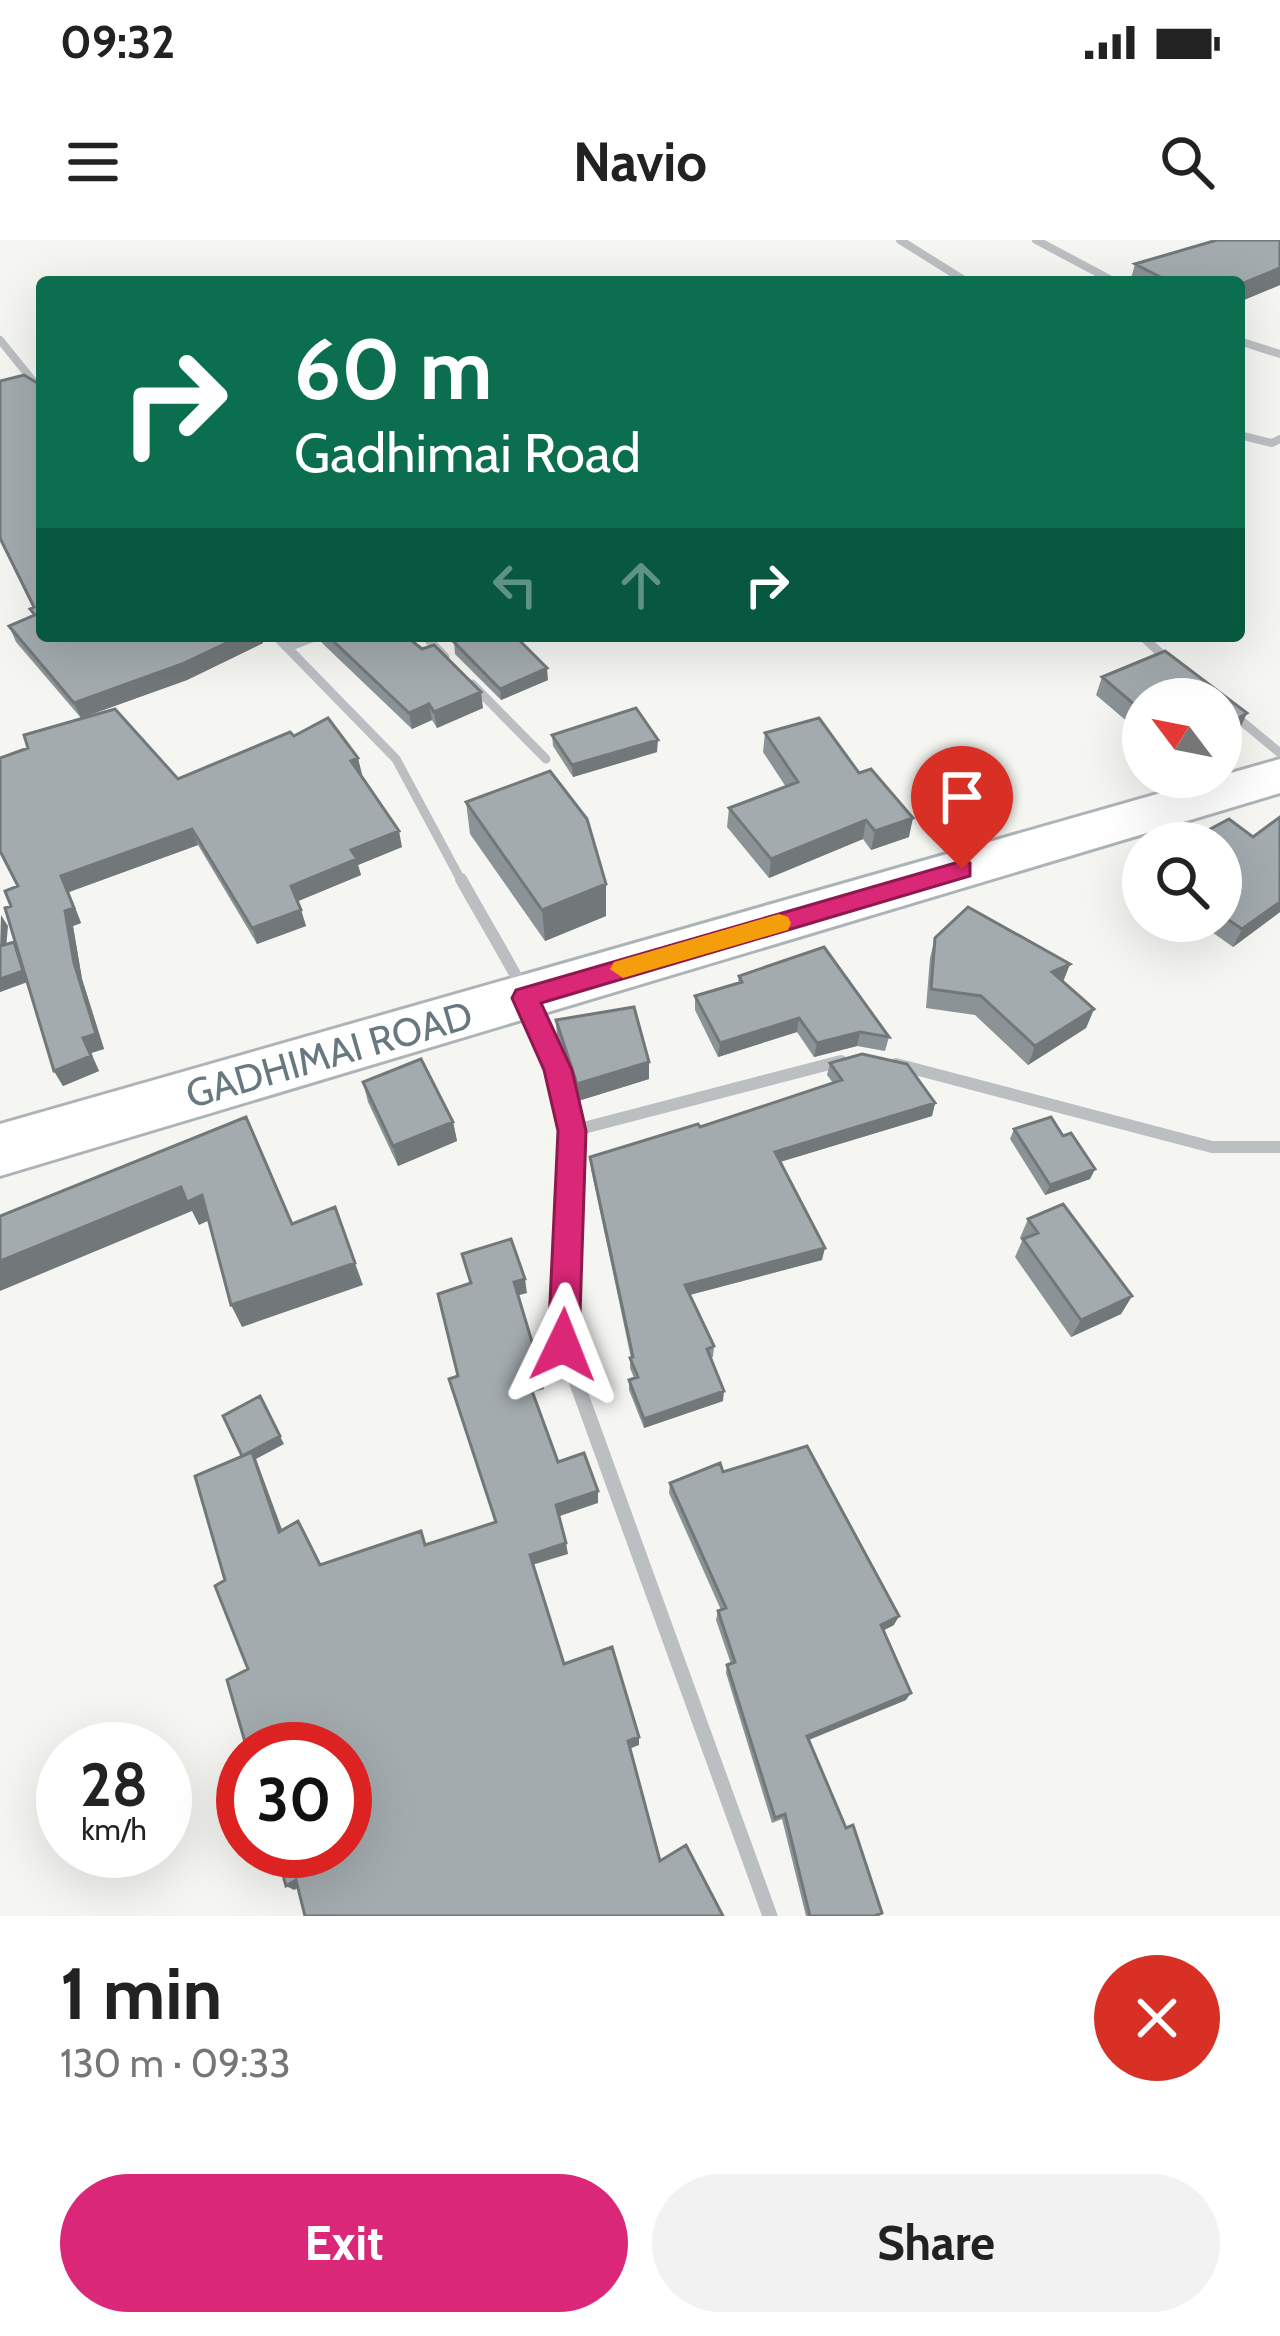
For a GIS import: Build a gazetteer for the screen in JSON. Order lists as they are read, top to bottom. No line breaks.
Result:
{"streets":{"street":["GADHIMAI ROAD"]},"north":"top left","page":{"status":"09:32","header":"Navio","turn":["60 m","Gadhimai Road"],"speed":"28 km/h","limit":"30","heading":["1 min","130 m · 09:33"],"buttons":["Exit","Share"]}}
